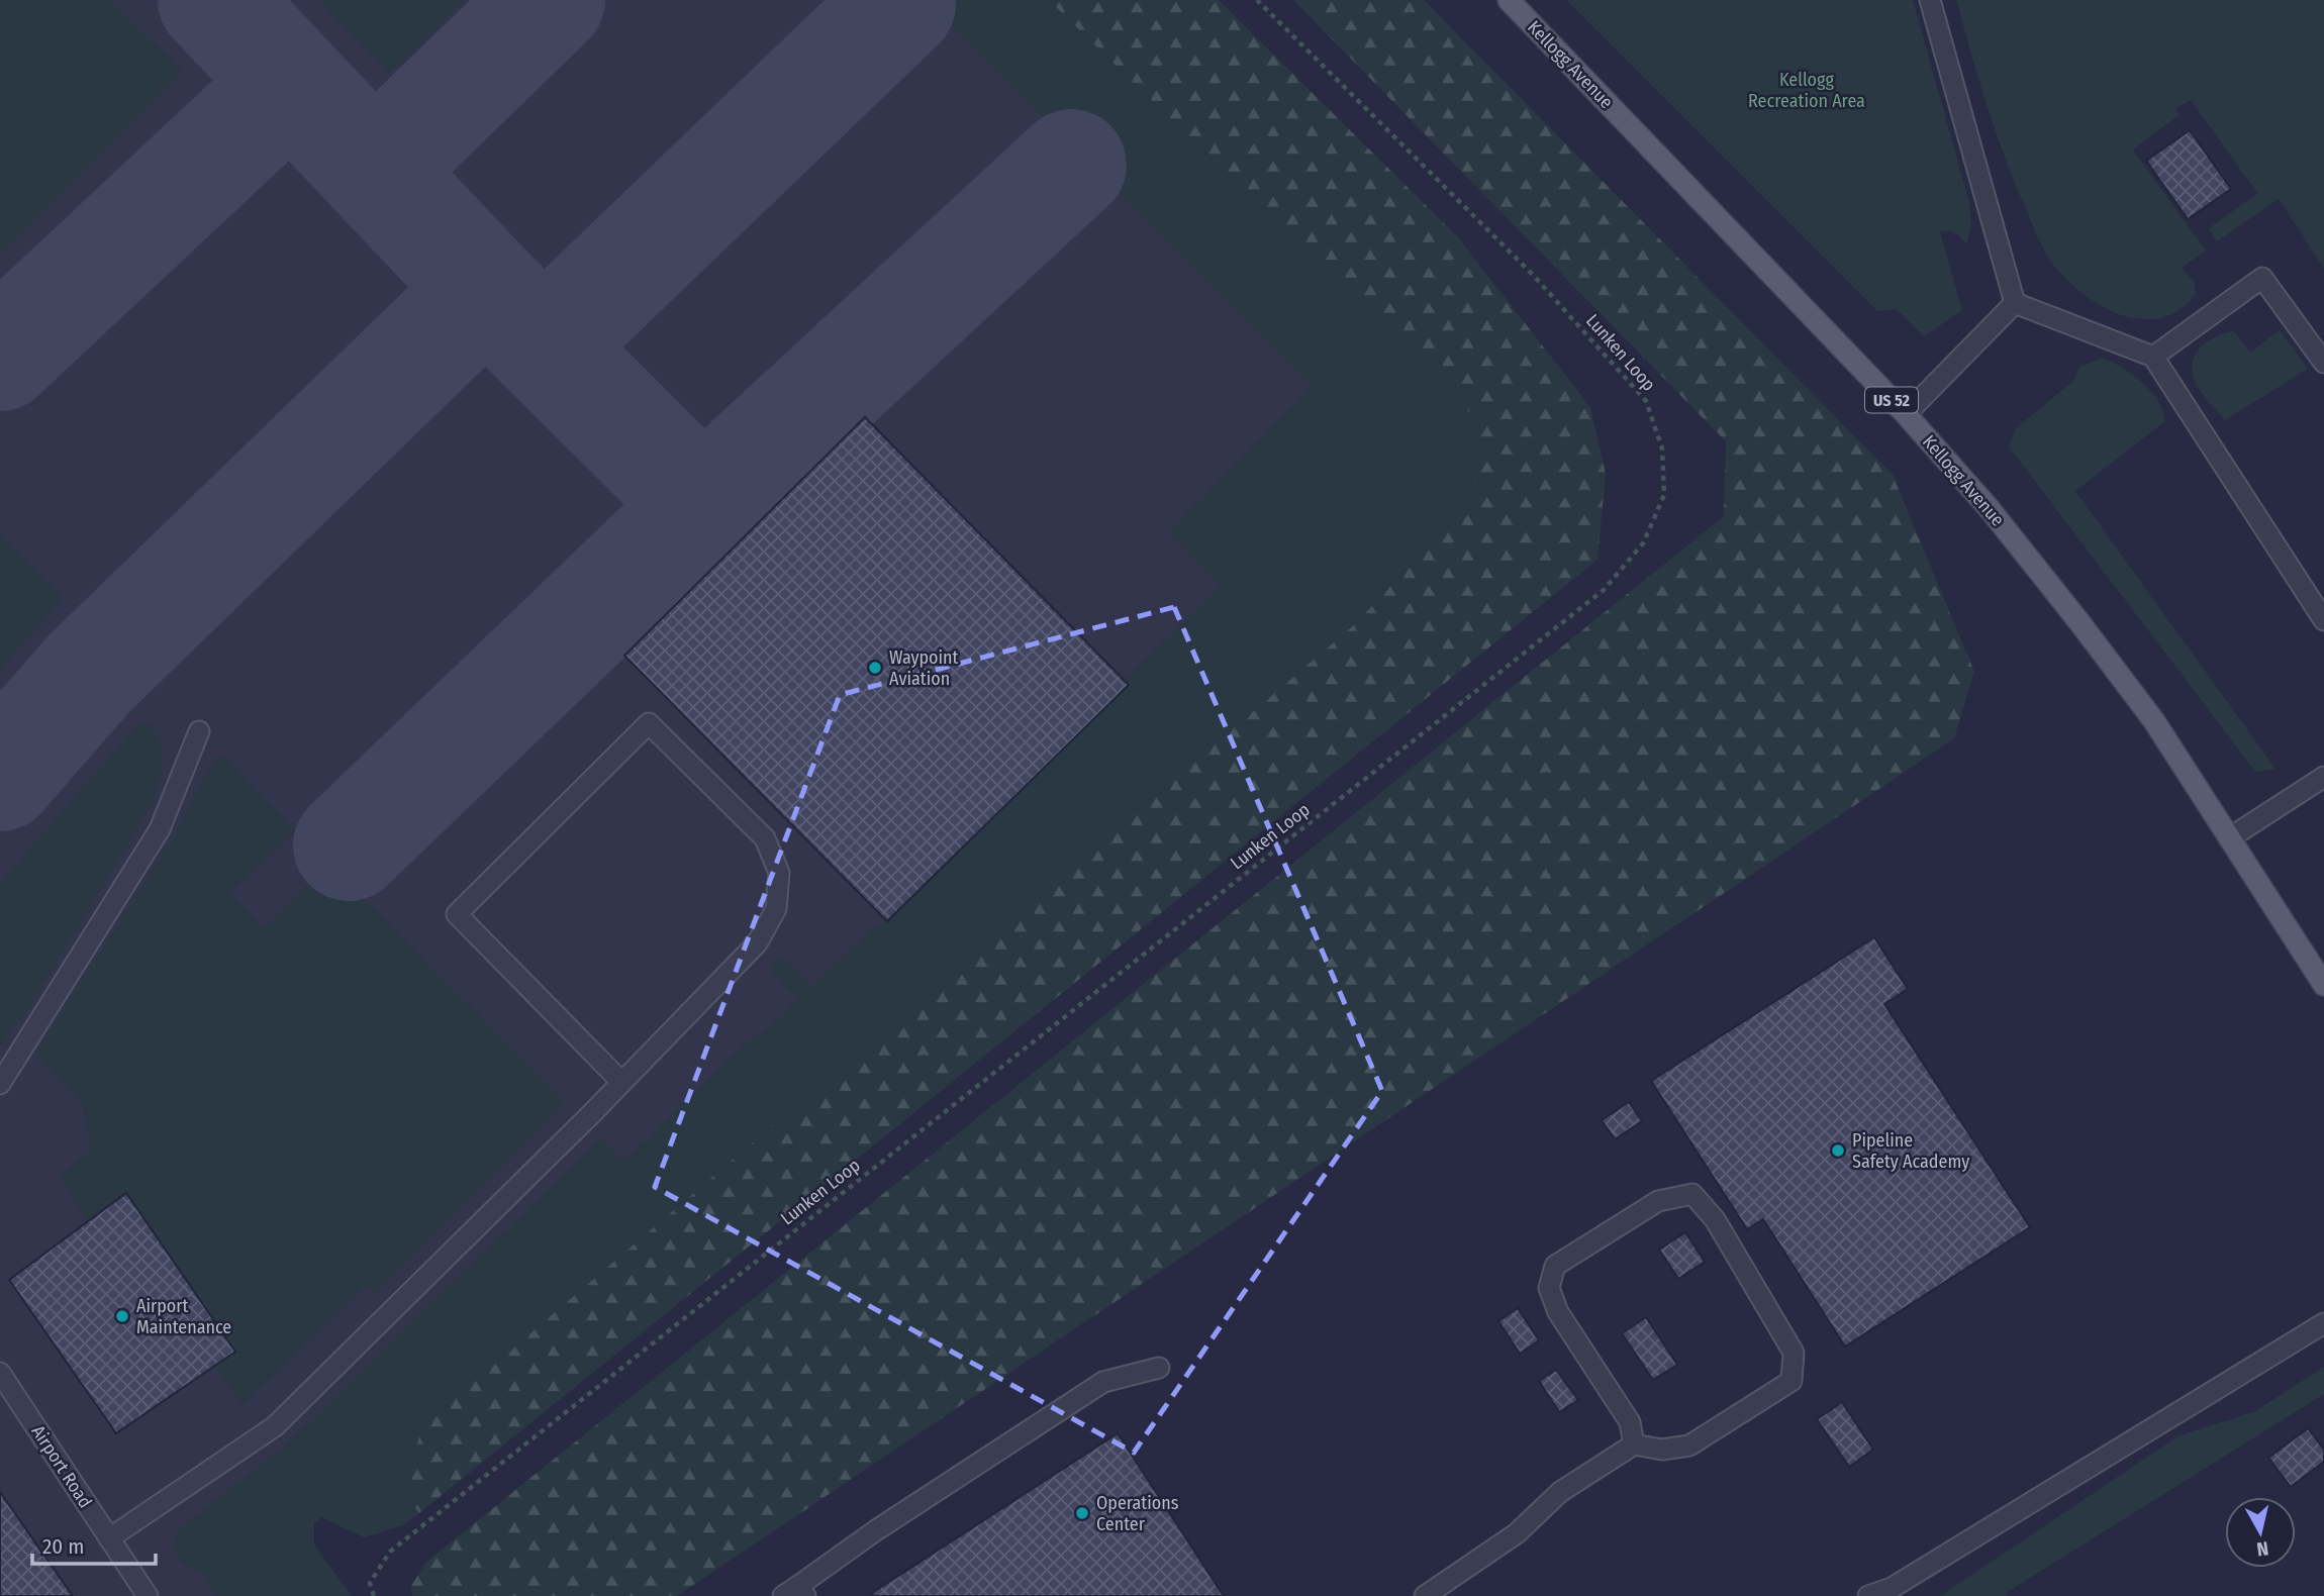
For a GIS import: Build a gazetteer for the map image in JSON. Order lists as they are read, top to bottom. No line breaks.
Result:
{"streets":{"main road":["Kellogg Avenue","US 52"],"lane":["Airport Road"],"path":["Lunken Loop"]},"parks":["Kellogg Recreation Area"],"places":["Waypoint Aviation","Pipeline Safety Academy","Airport Maintenance","Operations Center"],"scale_bar":"20 m","north":"bottom"}
